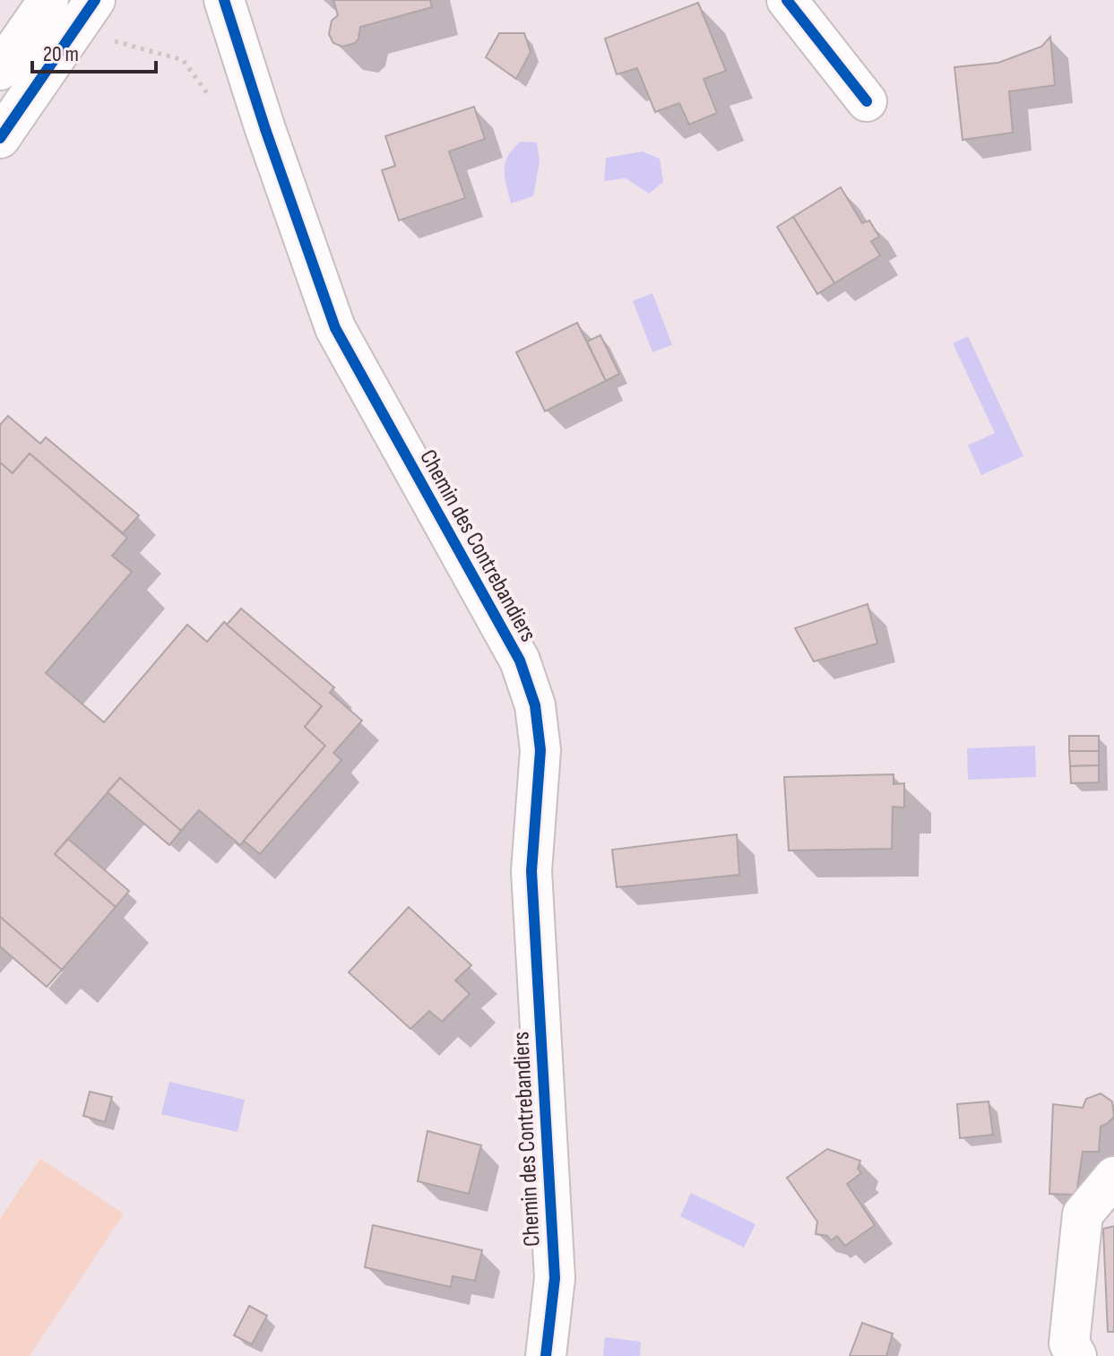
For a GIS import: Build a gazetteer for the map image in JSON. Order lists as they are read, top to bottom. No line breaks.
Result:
{"streets":{"street":["Chemin des Contrebandiers"]},"scale_bar":"20 m"}
